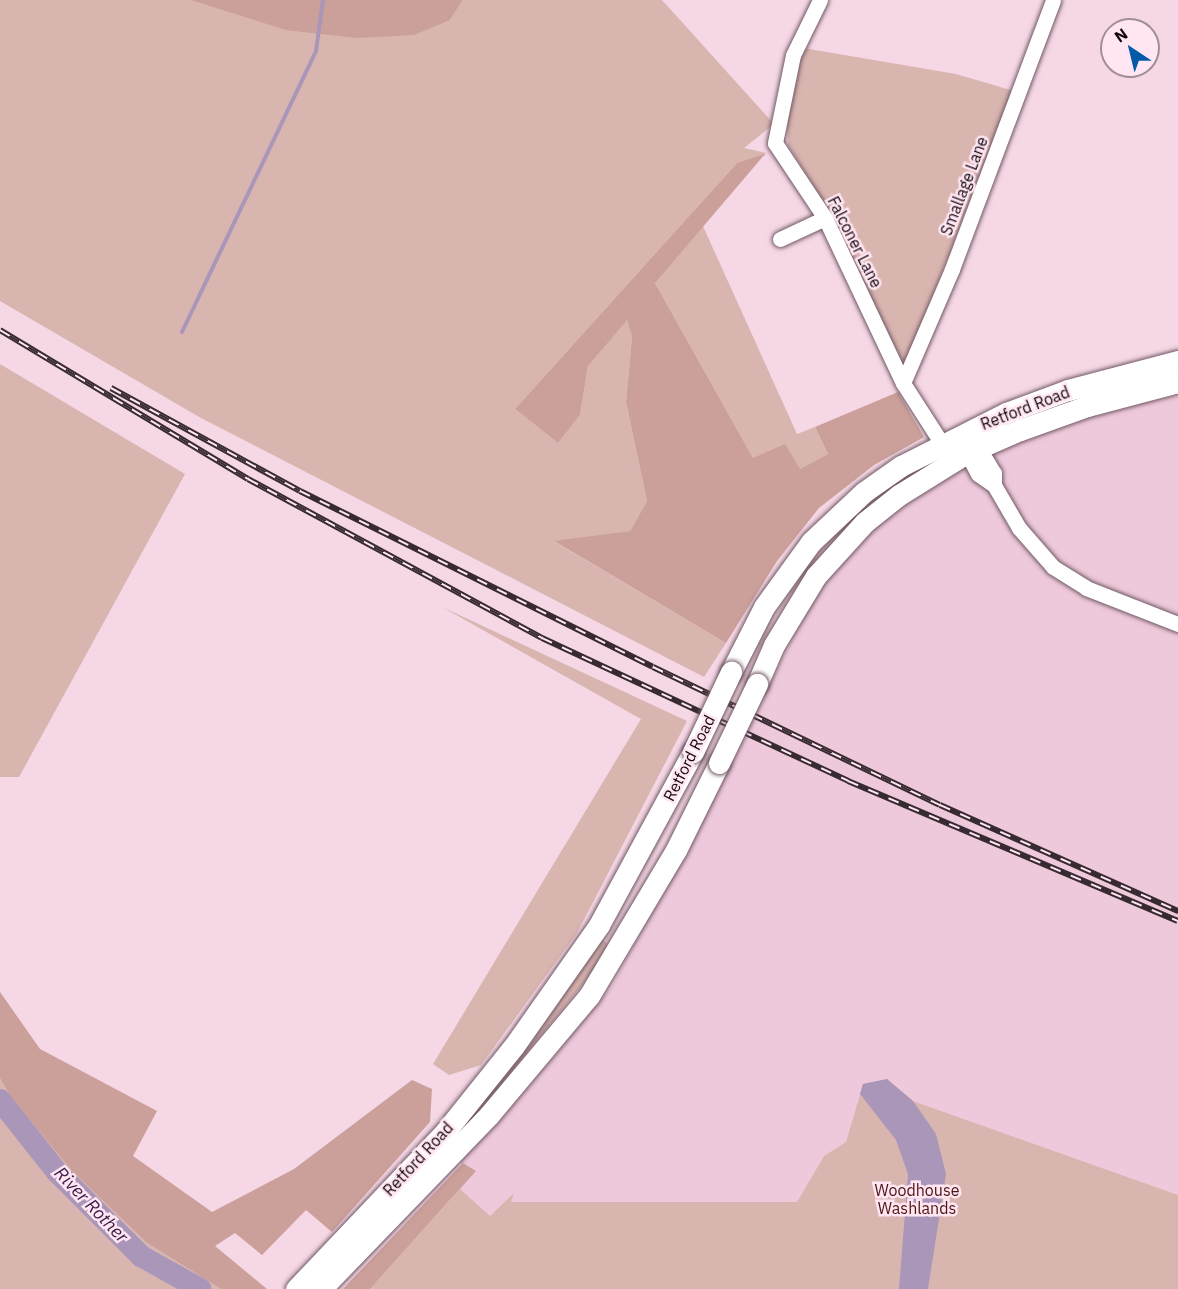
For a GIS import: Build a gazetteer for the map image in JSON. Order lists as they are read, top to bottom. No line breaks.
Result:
{"streets":{"main road":["Retford Road"],"street":["Smallage Lane","Falconer Lane"]},"crossings":[["Smallage Lane","Falconer Lane"],["Falconer Lane","Retford Road"]],"water":["River Rother"],"parks":["Woodhouse Washlands"],"north":"top left"}
